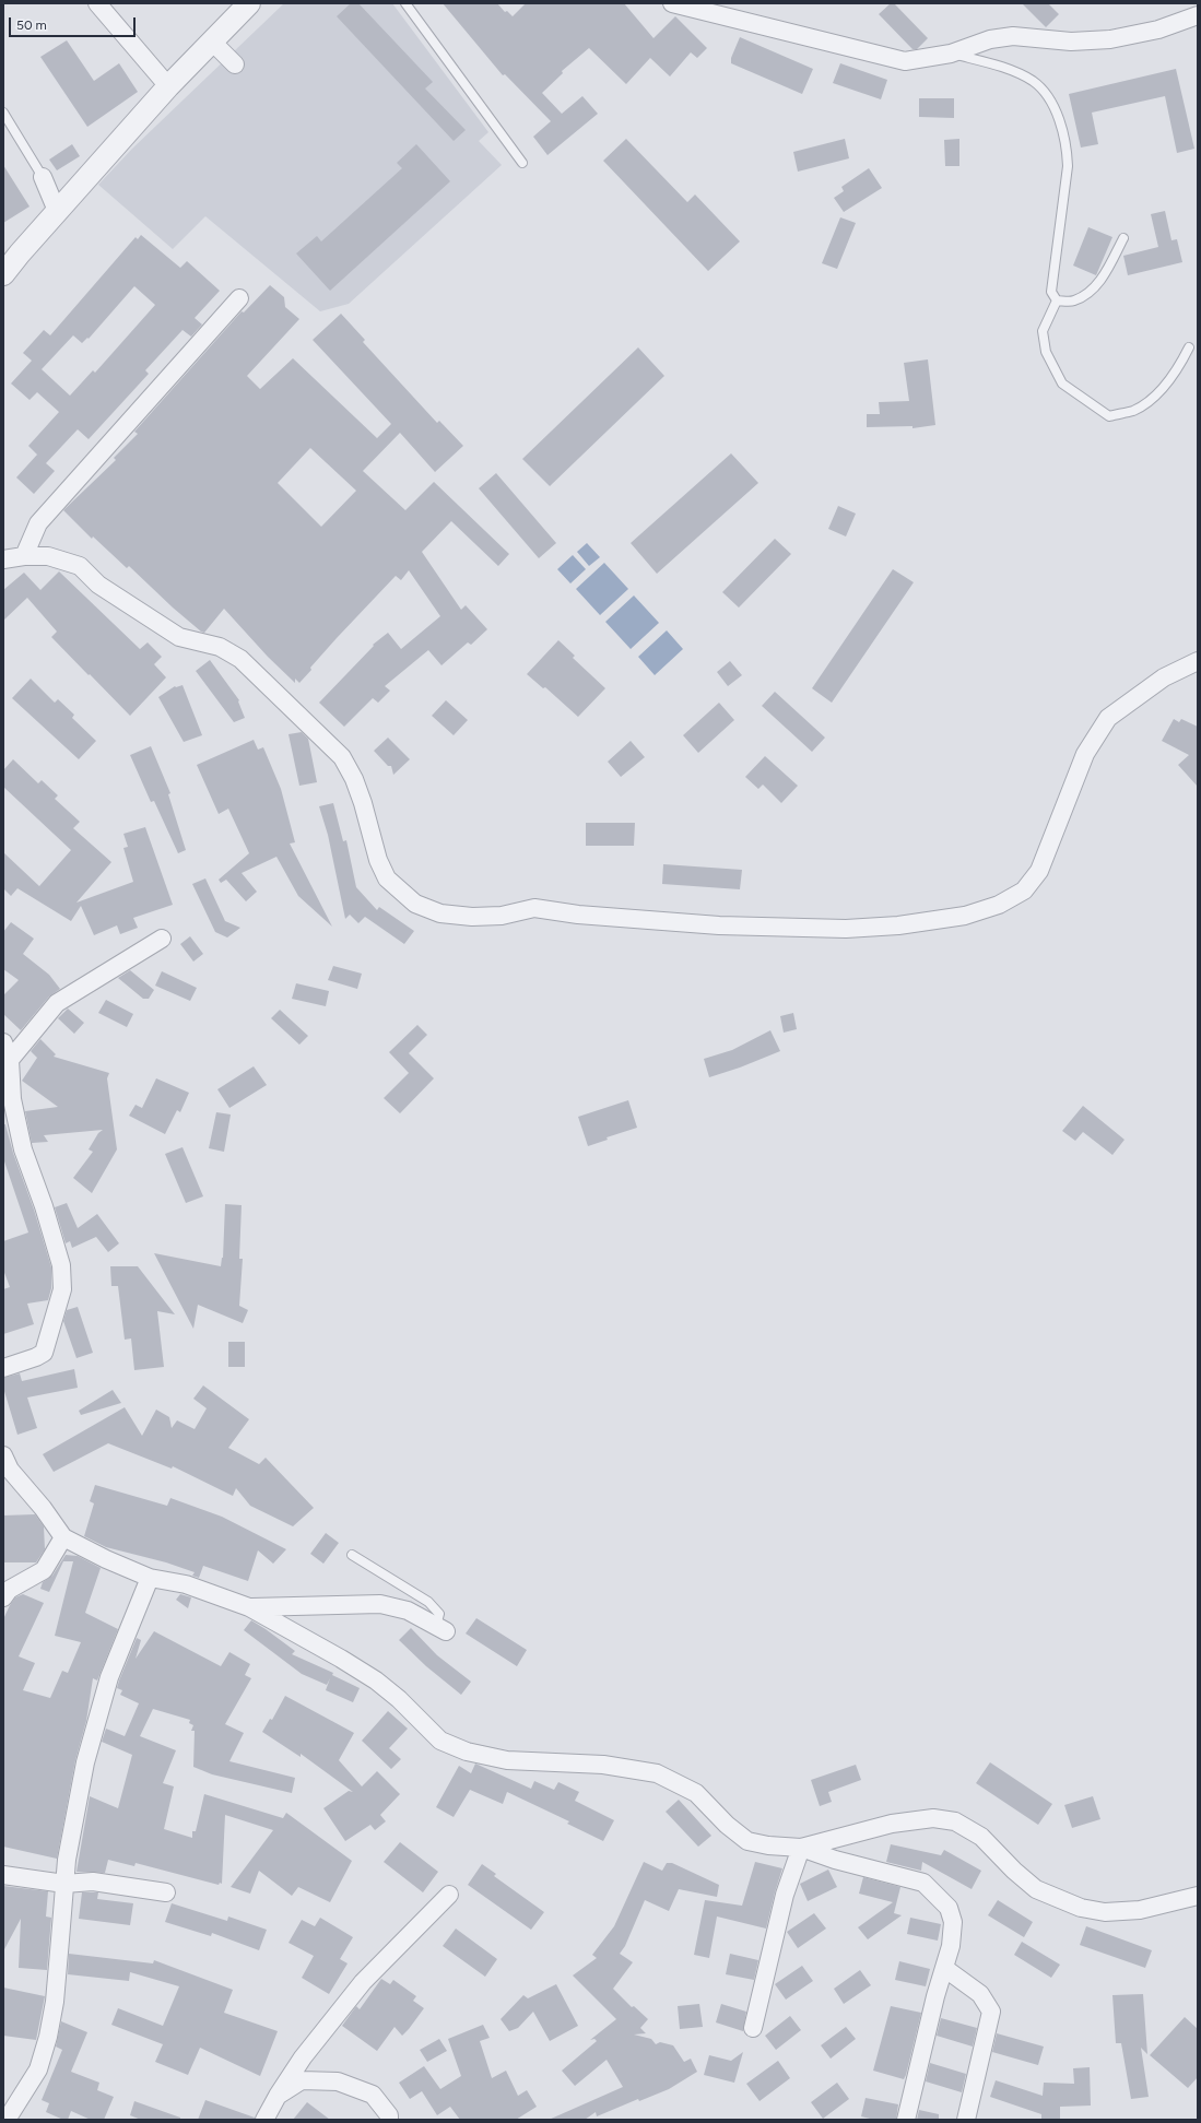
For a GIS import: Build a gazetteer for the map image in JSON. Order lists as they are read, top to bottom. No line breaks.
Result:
{"scale_bar":"50 m"}
